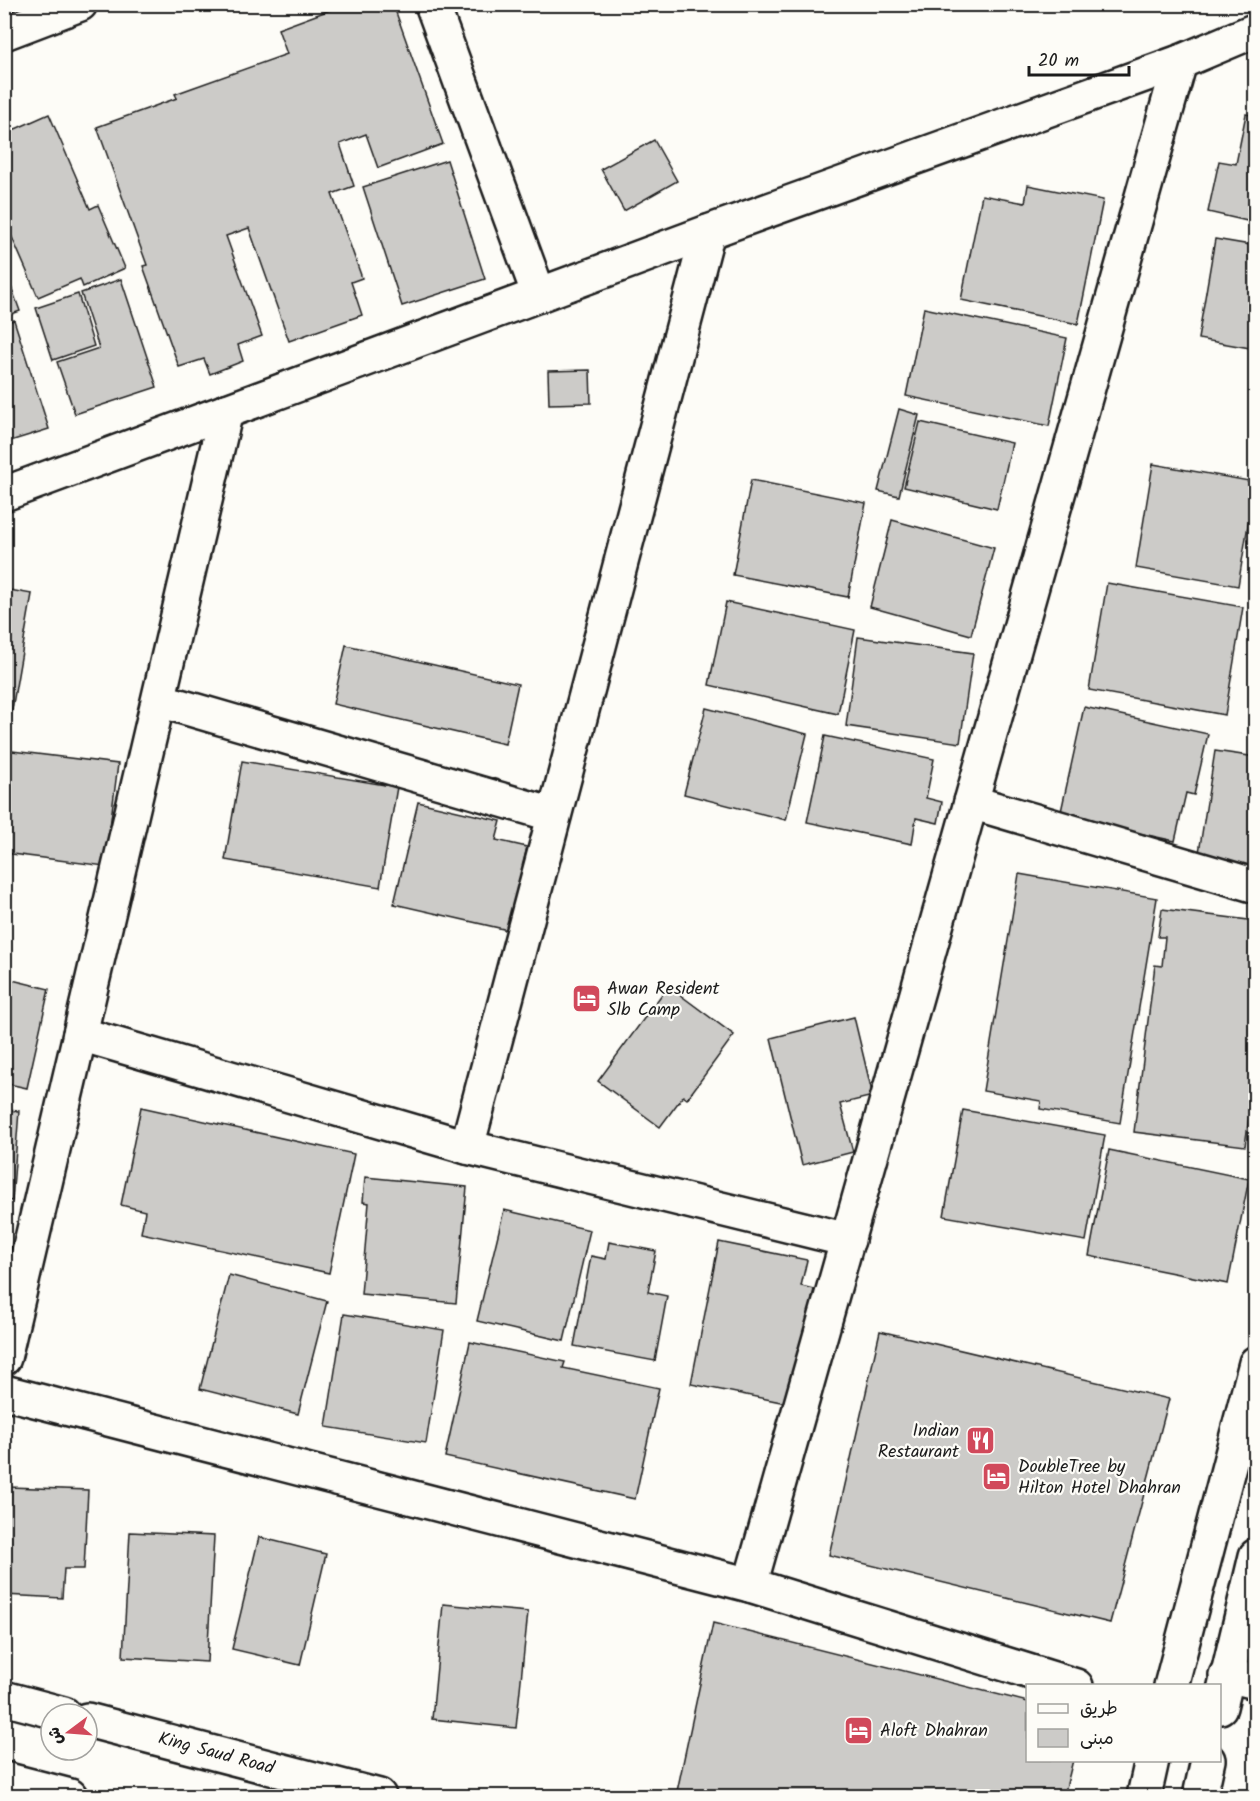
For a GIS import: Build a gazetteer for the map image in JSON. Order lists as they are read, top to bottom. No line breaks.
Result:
{"streets":{"street":["King Saud Road"]},"places":{"hotel":["Awan Resident Slb Camp","DoubleTree by Hilton Hotel Dhahran","Aloft Dhahran"],"restaurant":["Indian Restaurant"]},"legend":["طريق","مبنى"],"scale_bar":"20 m","north":"left"}
